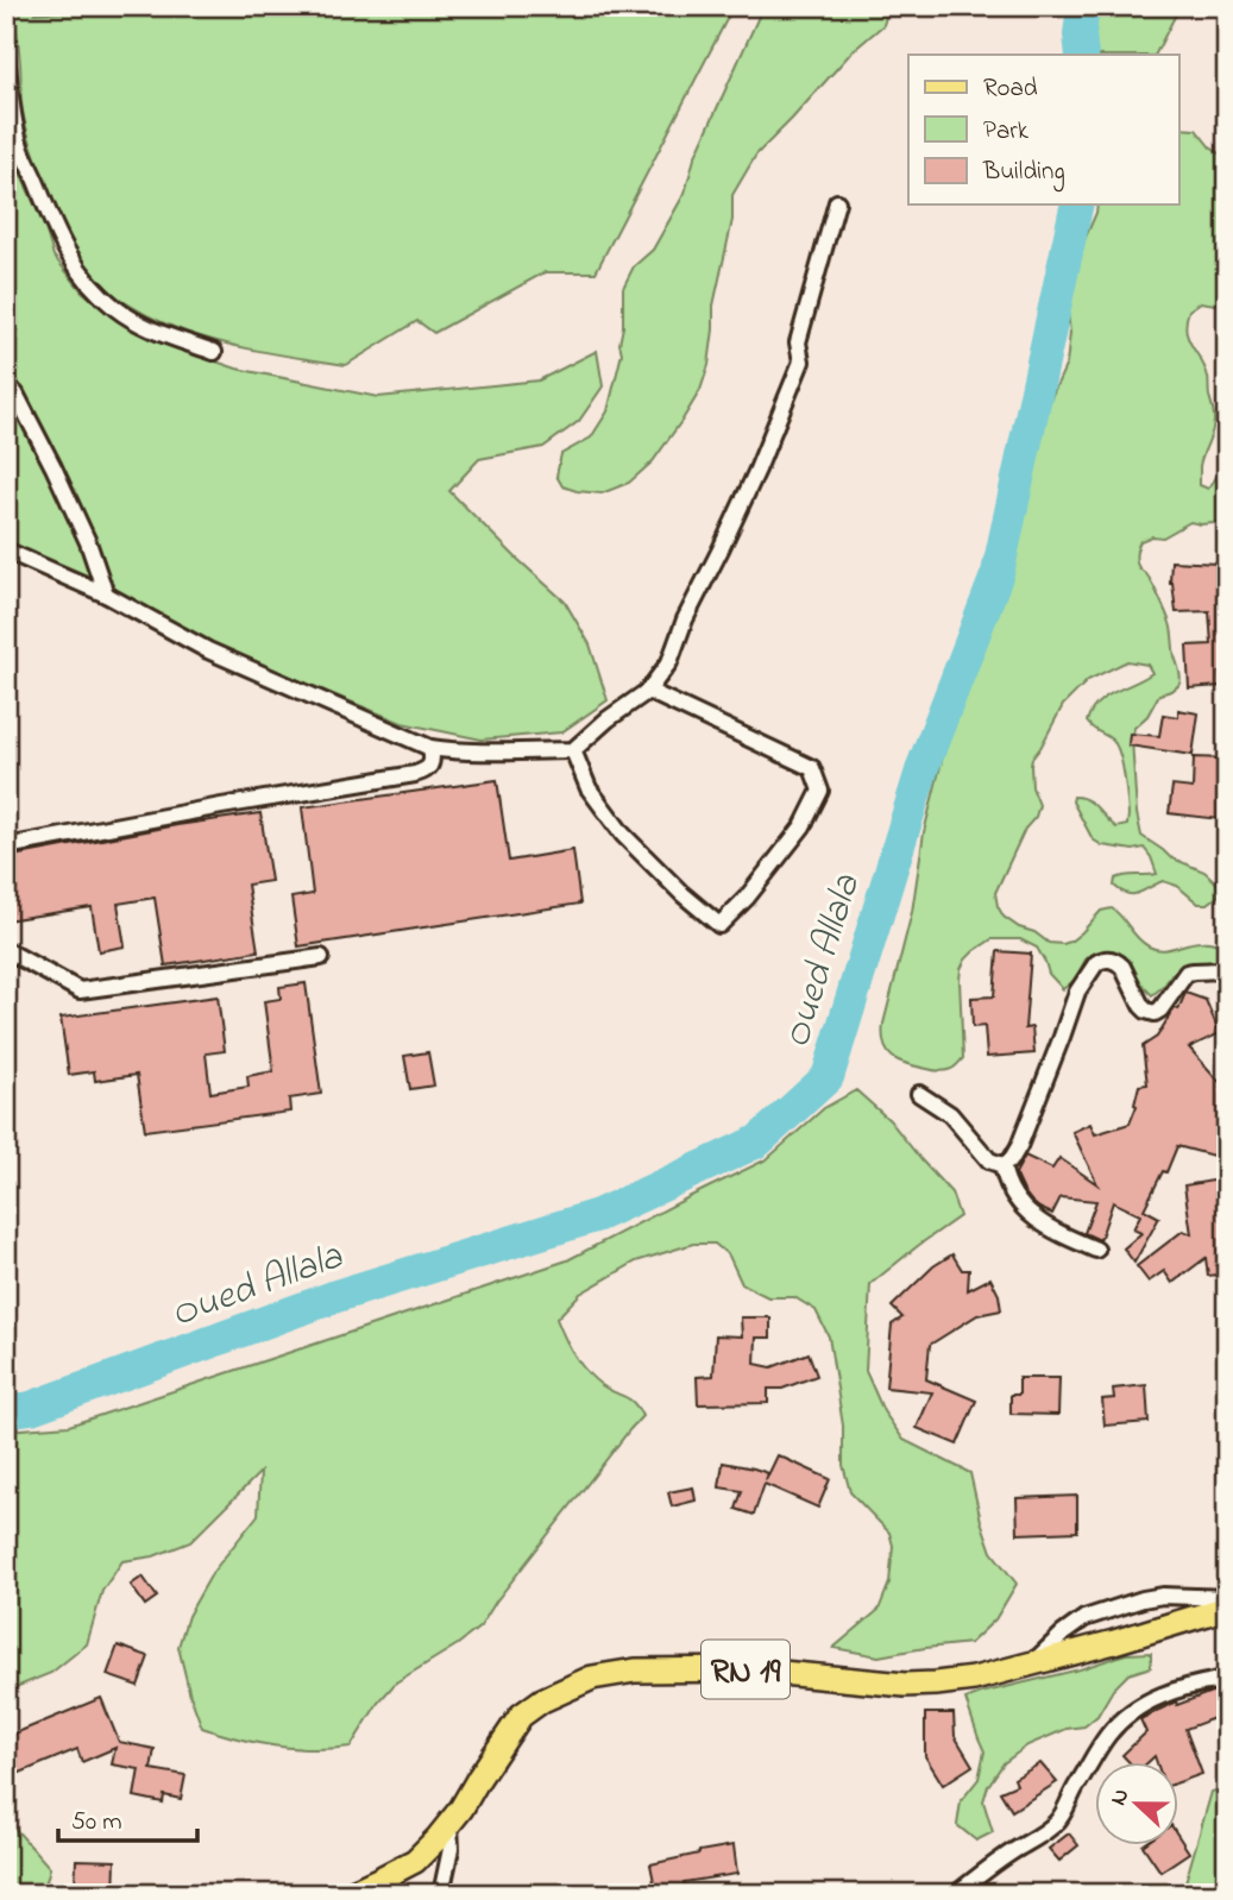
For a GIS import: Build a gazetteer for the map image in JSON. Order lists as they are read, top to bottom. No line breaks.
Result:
{"streets":{"main road":["RN 19"]},"water":["Oued Allala"],"legend":["Road","Park","Building"],"scale_bar":"50 m","north":"left"}
